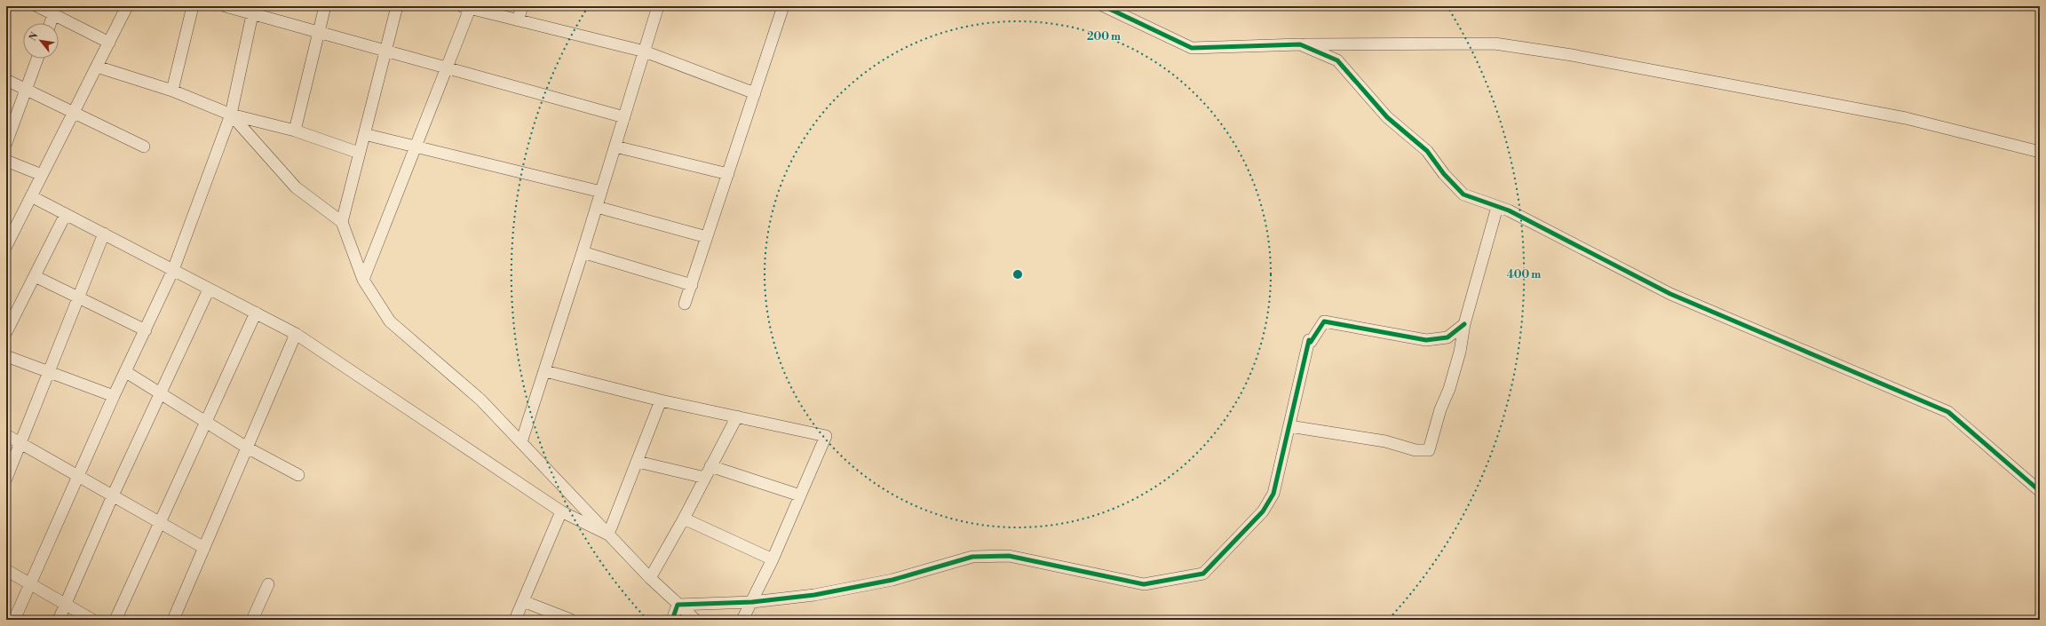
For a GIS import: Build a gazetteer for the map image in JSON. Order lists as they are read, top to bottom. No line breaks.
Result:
{"north":"top left","rings":["200 m","400 m"]}
